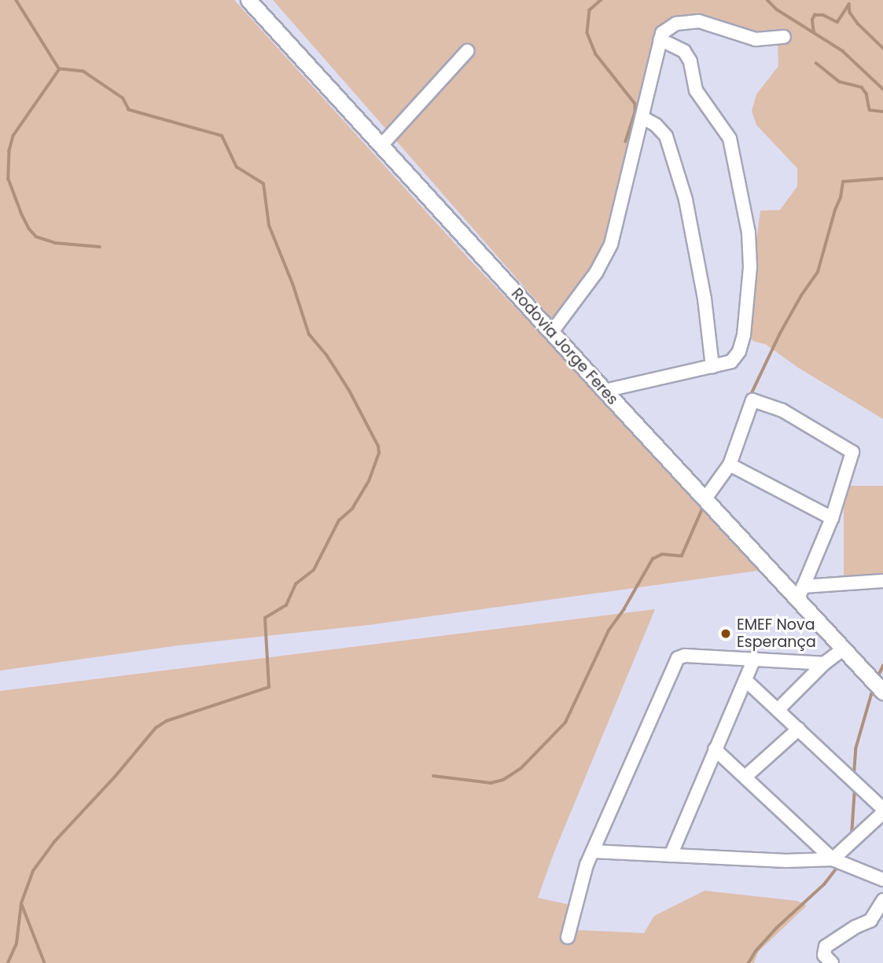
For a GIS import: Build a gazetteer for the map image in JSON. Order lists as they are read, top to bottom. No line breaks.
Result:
{"streets":{"main road":["Rodovia Jorge Feres"]},"places":["EMEF Nova Esperança"]}
